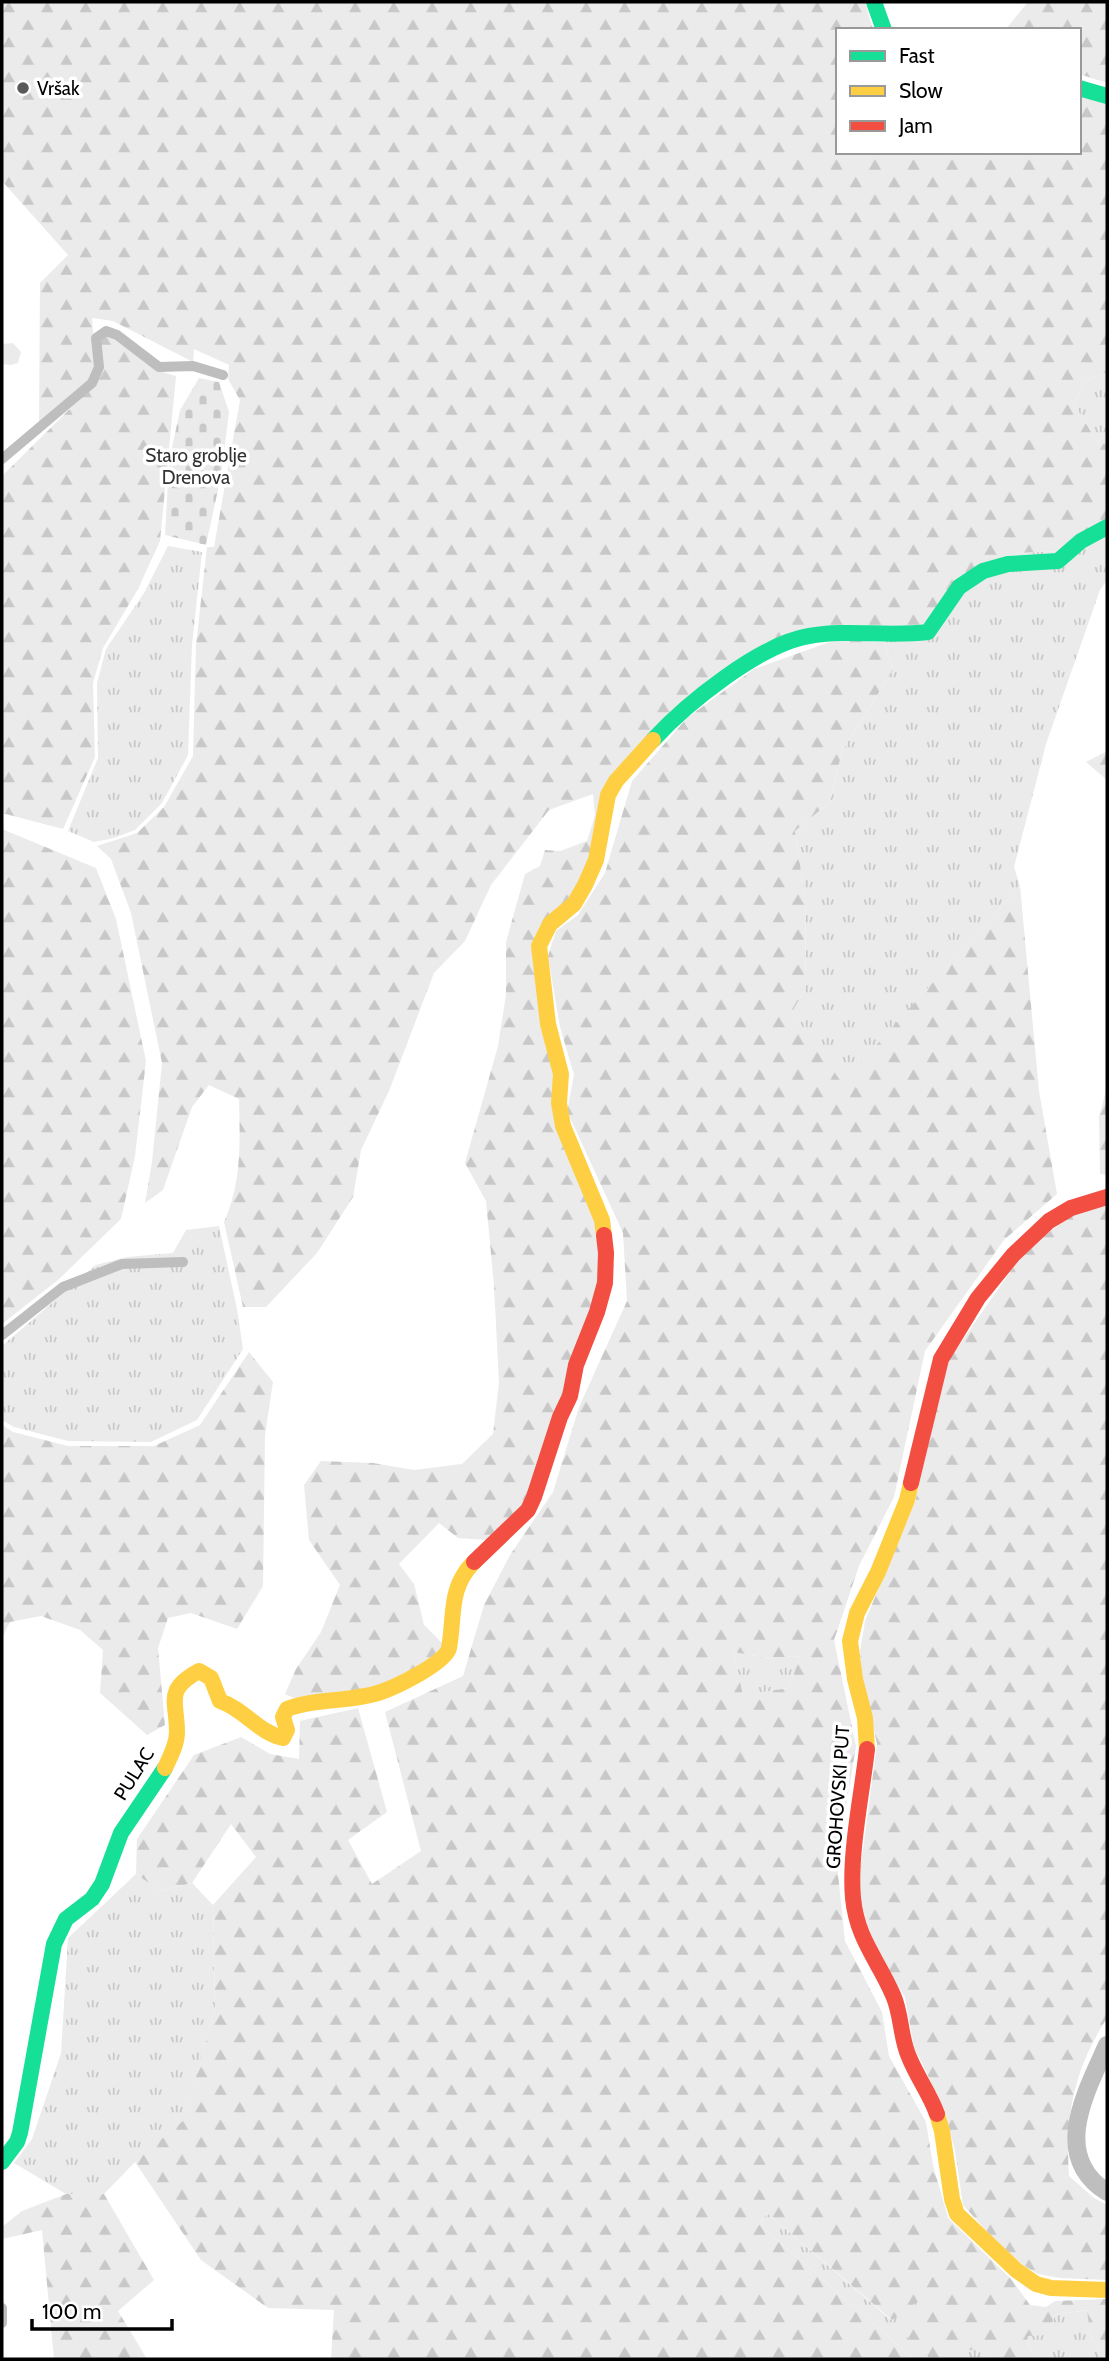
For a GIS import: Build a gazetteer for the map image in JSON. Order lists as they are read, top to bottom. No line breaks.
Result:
{"streets":{"street":["PULAC","GROHOVSKI PUT"]},"parks":["Staro groblje Drenova"],"places":["Vršak"],"legend":["Fast","Slow","Jam"],"scale_bar":"100 m"}
